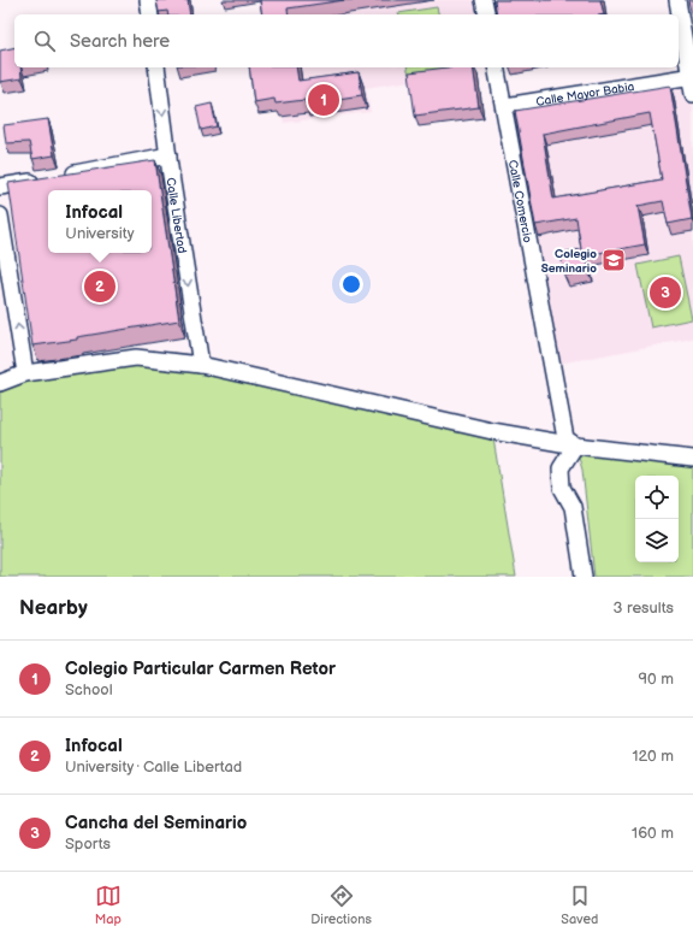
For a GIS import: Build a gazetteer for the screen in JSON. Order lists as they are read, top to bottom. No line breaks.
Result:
{"streets":{"street":["Calle Mayor Babia","Calle Comercio","Calle Libertad"]},"crossings":[["Calle Mayor Babia","Calle Comercio"]],"one_way":["Calle Libertad"],"places":{"school or university":["Colegio Seminario"]},"page":{"search":"Search here","pins":["1","2","3"],"popup":["Infocal","University"],"heading":["Nearby","3 results"],"list":[{"mark":"1","name":"Colegio Particular Carmen Retor","note":"School","value":"90 m"},{"mark":"2","name":"Infocal","note":"University · Calle Libertad","value":"120 m"},{"mark":"3","name":"Cancha del Seminario","note":"Sports","value":"160 m"}],"nav":["Map","Directions","Saved"]}}
